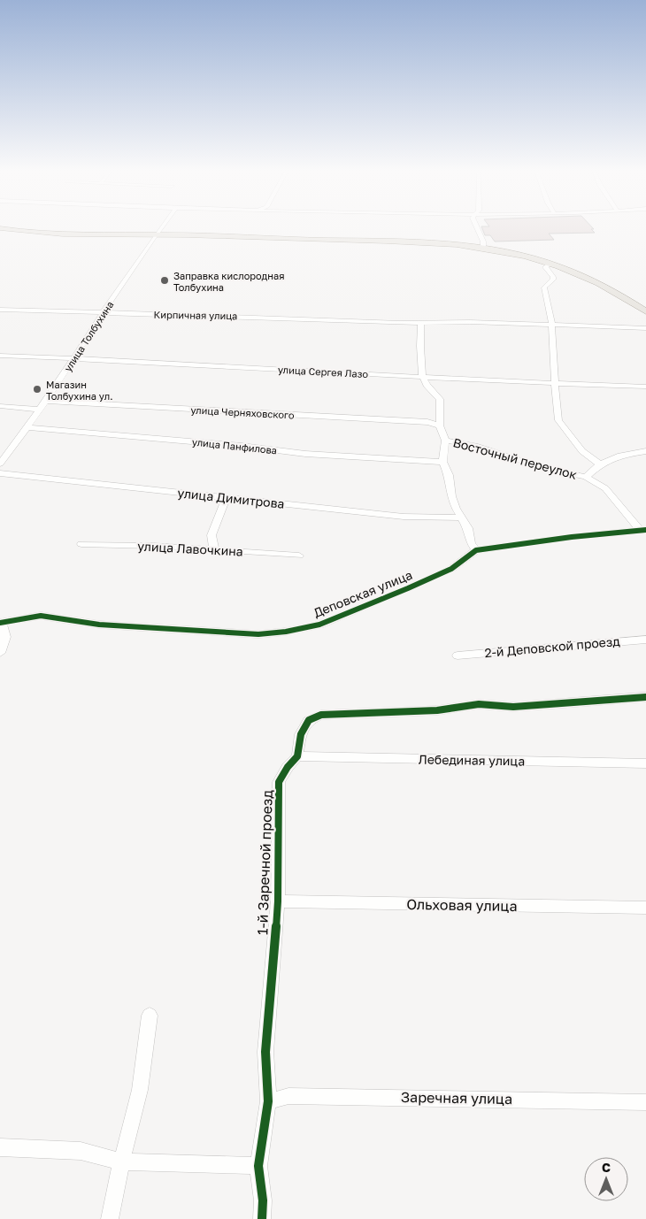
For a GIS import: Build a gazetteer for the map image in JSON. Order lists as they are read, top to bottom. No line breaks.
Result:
{"streets":{"street":["Кирпичная улица","улица Толбухина","улица Сергея Лазо","улица Черняховского","улица Панфилова","Восточный переулок","улица Димитрова","улица Лавочкина","Деповская улица","2-й Деповской проезд","Лебединая улица","1-й Заречной проезд","Ольховая улица","Заречная улица"]},"crossings":[["Кирпичная улица","улица Толбухина"],["улица Толбухина","улица Сергея Лазо"],["улица Толбухина","улица Черняховского"],["улица Толбухина","улица Панфилова"],["улица Сергея Лазо","Восточный переулок"],["Лебединая улица","1-й Заречной проезд"],["1-й Заречной проезд","Ольховая улица"],["1-й Заречной проезд","Заречная улица"]],"places":["Заправка кислородная Толбухина","Магазин Толбухина ул."],"north":"top"}
